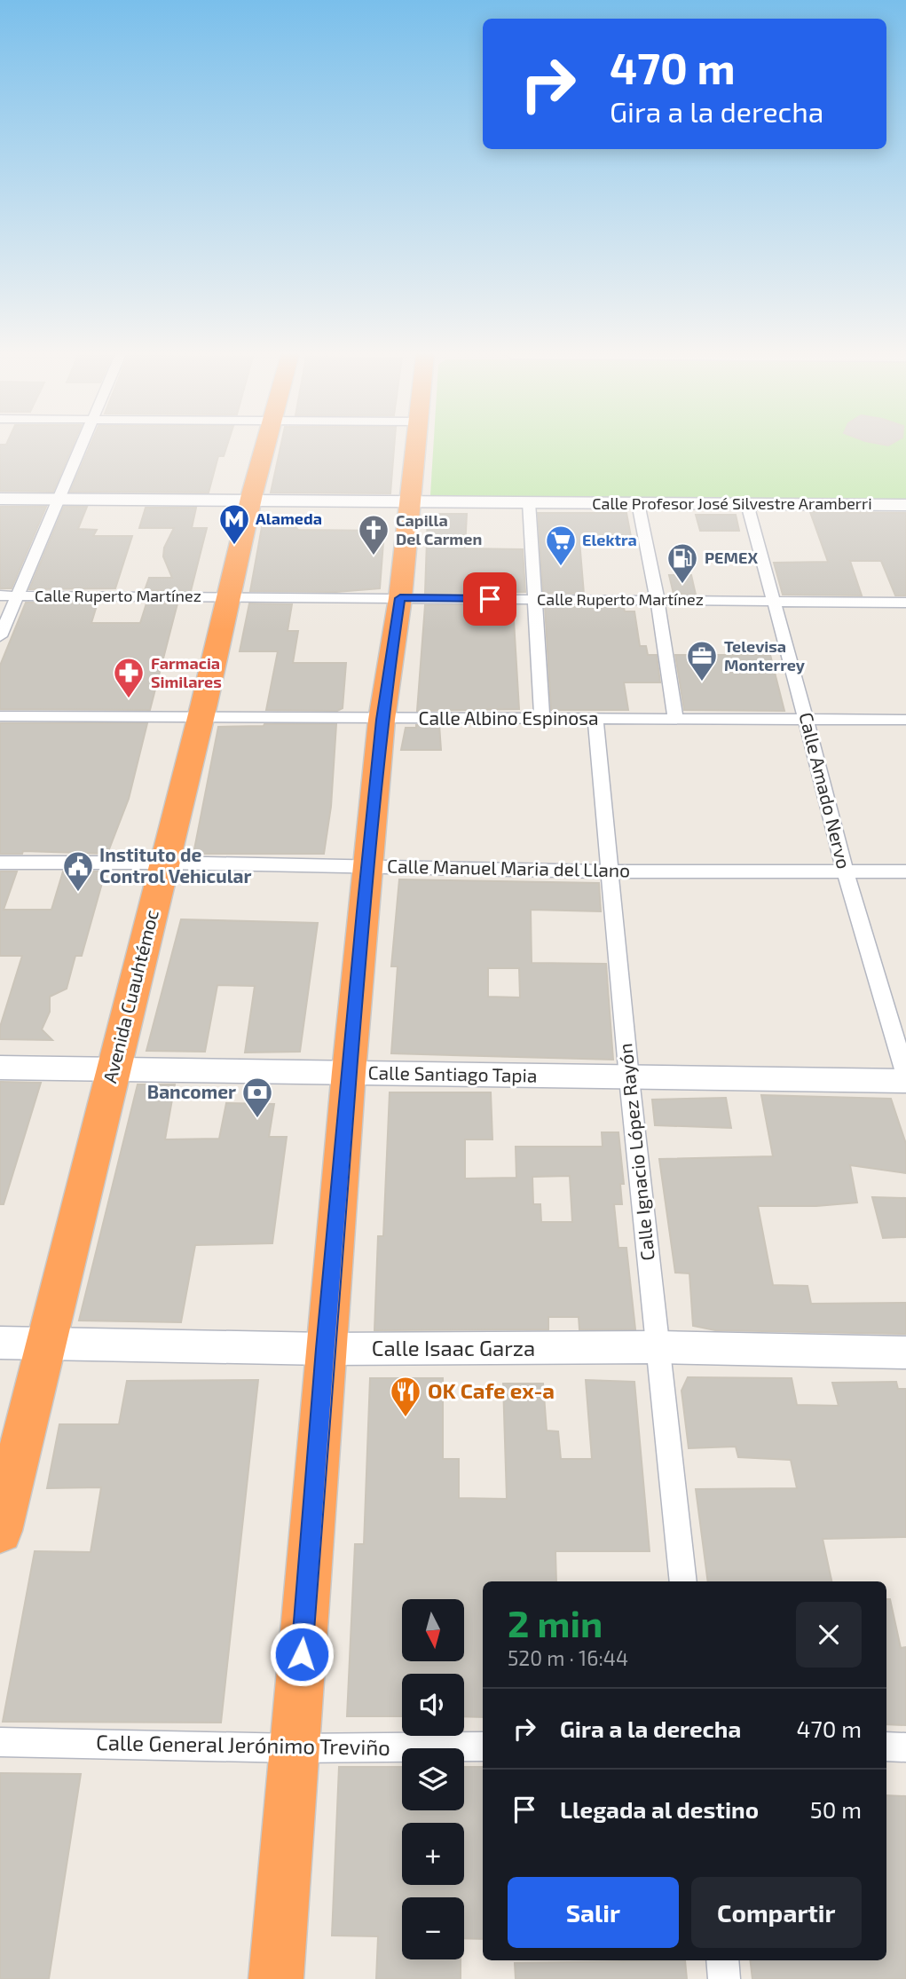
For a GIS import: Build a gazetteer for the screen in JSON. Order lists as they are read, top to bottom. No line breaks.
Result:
{"streets":{"highway":["Avenida Cuauhtémoc"],"main road":["Calle Profesor José Silvestre Aramberri","Calle Santiago Tapia","Calle Isaac Garza"],"street":["Calle Ruperto Martínez","Calle Albino Espinosa","Calle Amado Nervo","Calle Manuel Maria del Llano","Calle Ignacio López Rayón","Calle General Jerónimo Treviño"]},"crossings":[["Calle Profesor José Silvestre Aramberri","Calle Amado Nervo"],["Calle Profesor José Silvestre Aramberri","Avenida Cuauhtémoc"],["Calle Ruperto Martínez","Calle Amado Nervo"],["Calle Ruperto Martínez","Avenida Cuauhtémoc"],["Calle Albino Espinosa","Calle Amado Nervo"],["Calle Albino Espinosa","Avenida Cuauhtémoc"],["Calle Albino Espinosa","Calle Ignacio López Rayón"],["Calle Amado Nervo","Calle Manuel Maria del Llano"],["Calle Manuel Maria del Llano","Avenida Cuauhtémoc"],["Calle Manuel Maria del Llano","Calle Ignacio López Rayón"],["Avenida Cuauhtémoc","Calle Santiago Tapia"],["Avenida Cuauhtémoc","Calle Isaac Garza"],["Calle Santiago Tapia","Calle Ignacio López Rayón"],["Calle Ignacio López Rayón","Calle Isaac Garza"]],"places":{"metro station":["Alameda"],"church":["Capilla Del Carmen"],"supermarket":["Elektra"],"fuel station":["PEMEX"],"office":["Televisa Monterrey"],"pharmacy":["Farmacia Similares"],"public building":["Instituto de Control Vehicular"],"bank":["Bancomer"],"restaurant":["OK Cafe ex-a"]},"north":"bottom","page":{"turn":["470 m","Gira a la derecha"],"heading":["2 min","520 m · 16:44"],"map_buttons":["+","−"],"list":[{"name":"Gira a la derecha","value":"470 m"},{"name":"Llegada al destino","value":"50 m"}],"buttons":["Salir","Compartir"]}}
